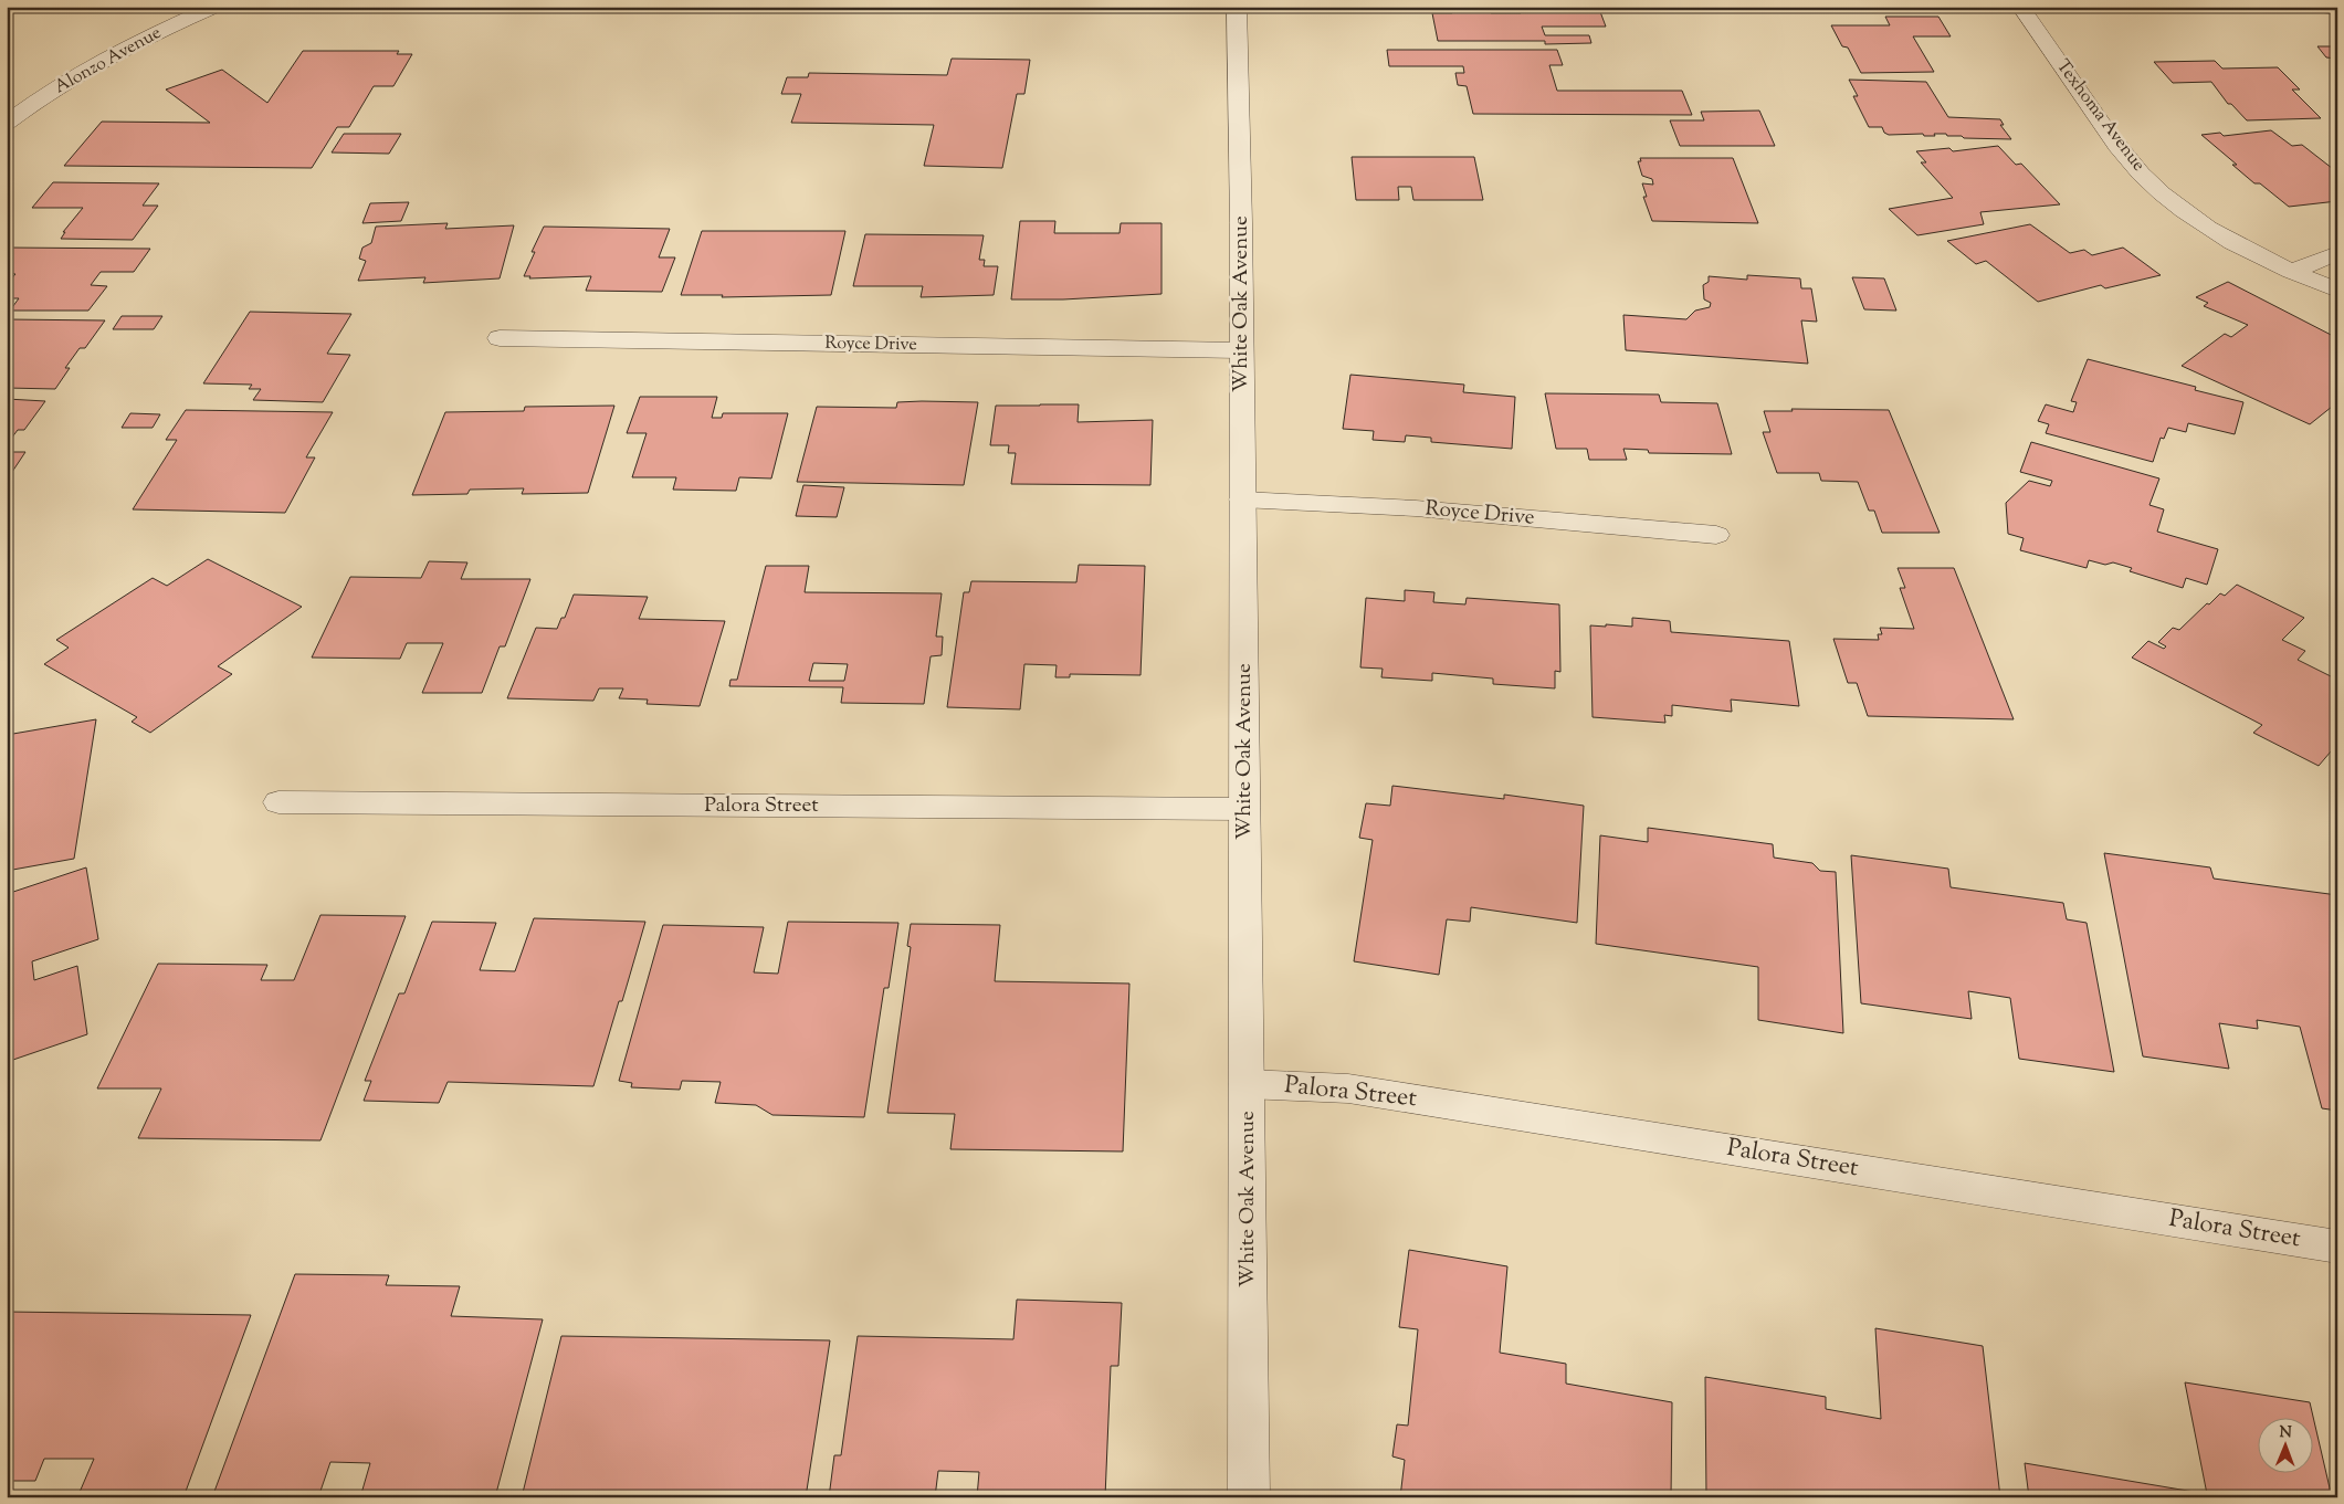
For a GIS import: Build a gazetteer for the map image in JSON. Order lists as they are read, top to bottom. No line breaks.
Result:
{"streets":{"street":["Alonzo Avenue","Texhoma Avenue","White Oak Avenue","Royce Drive","Palora Street"]},"crossings":[["White Oak Avenue","Royce Drive"],["White Oak Avenue","Palora Street"]],"north":"top"}
